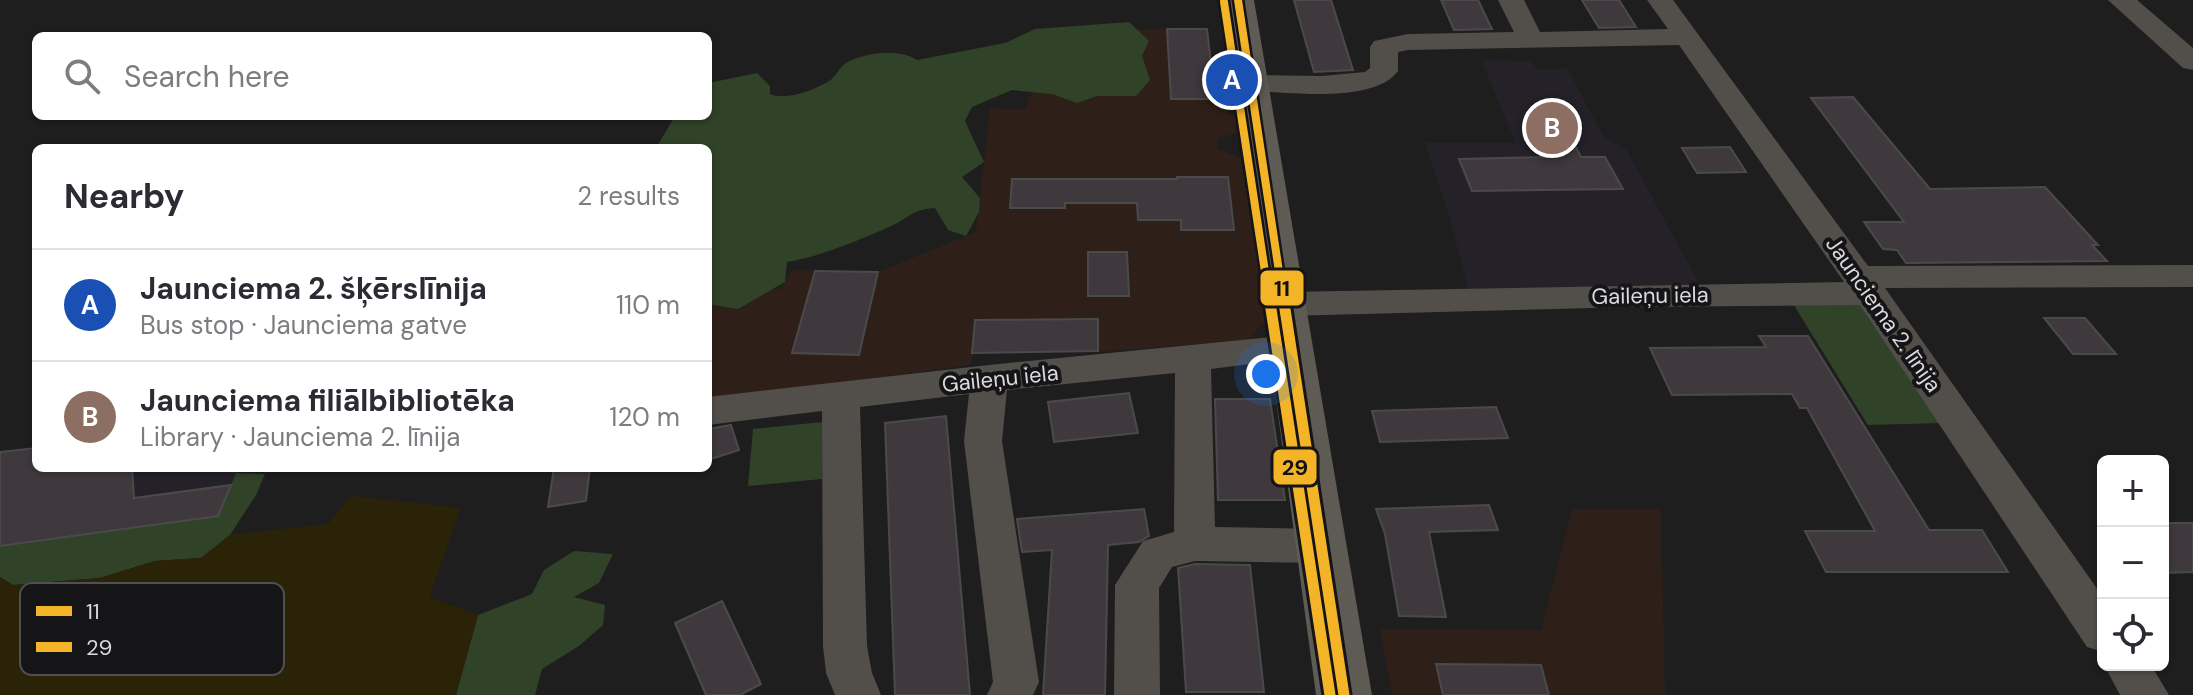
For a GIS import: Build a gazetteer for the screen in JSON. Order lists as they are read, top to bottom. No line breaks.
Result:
{"streets":{"street":["Gaileņu iela","Jaunciema 2. līnija"]},"crossings":[["Gaileņu iela","Jaunciema 2. līnija"]],"lines":["transit line 11","transit line 29"],"legend":["11","29"],"page":{"search":"Search here","pins":["A","B"],"heading":["Nearby","2 results"],"list":[{"mark":"A","name":"Jaunciema 2. šķērslīnija","note":"Bus stop · Jaunciema gatve","value":"110 m"},{"mark":"B","name":"Jaunciema filiālbibliotēka","note":"Library · Jaunciema 2. līnija","value":"120 m"}],"map_buttons":["+","−"]}}
